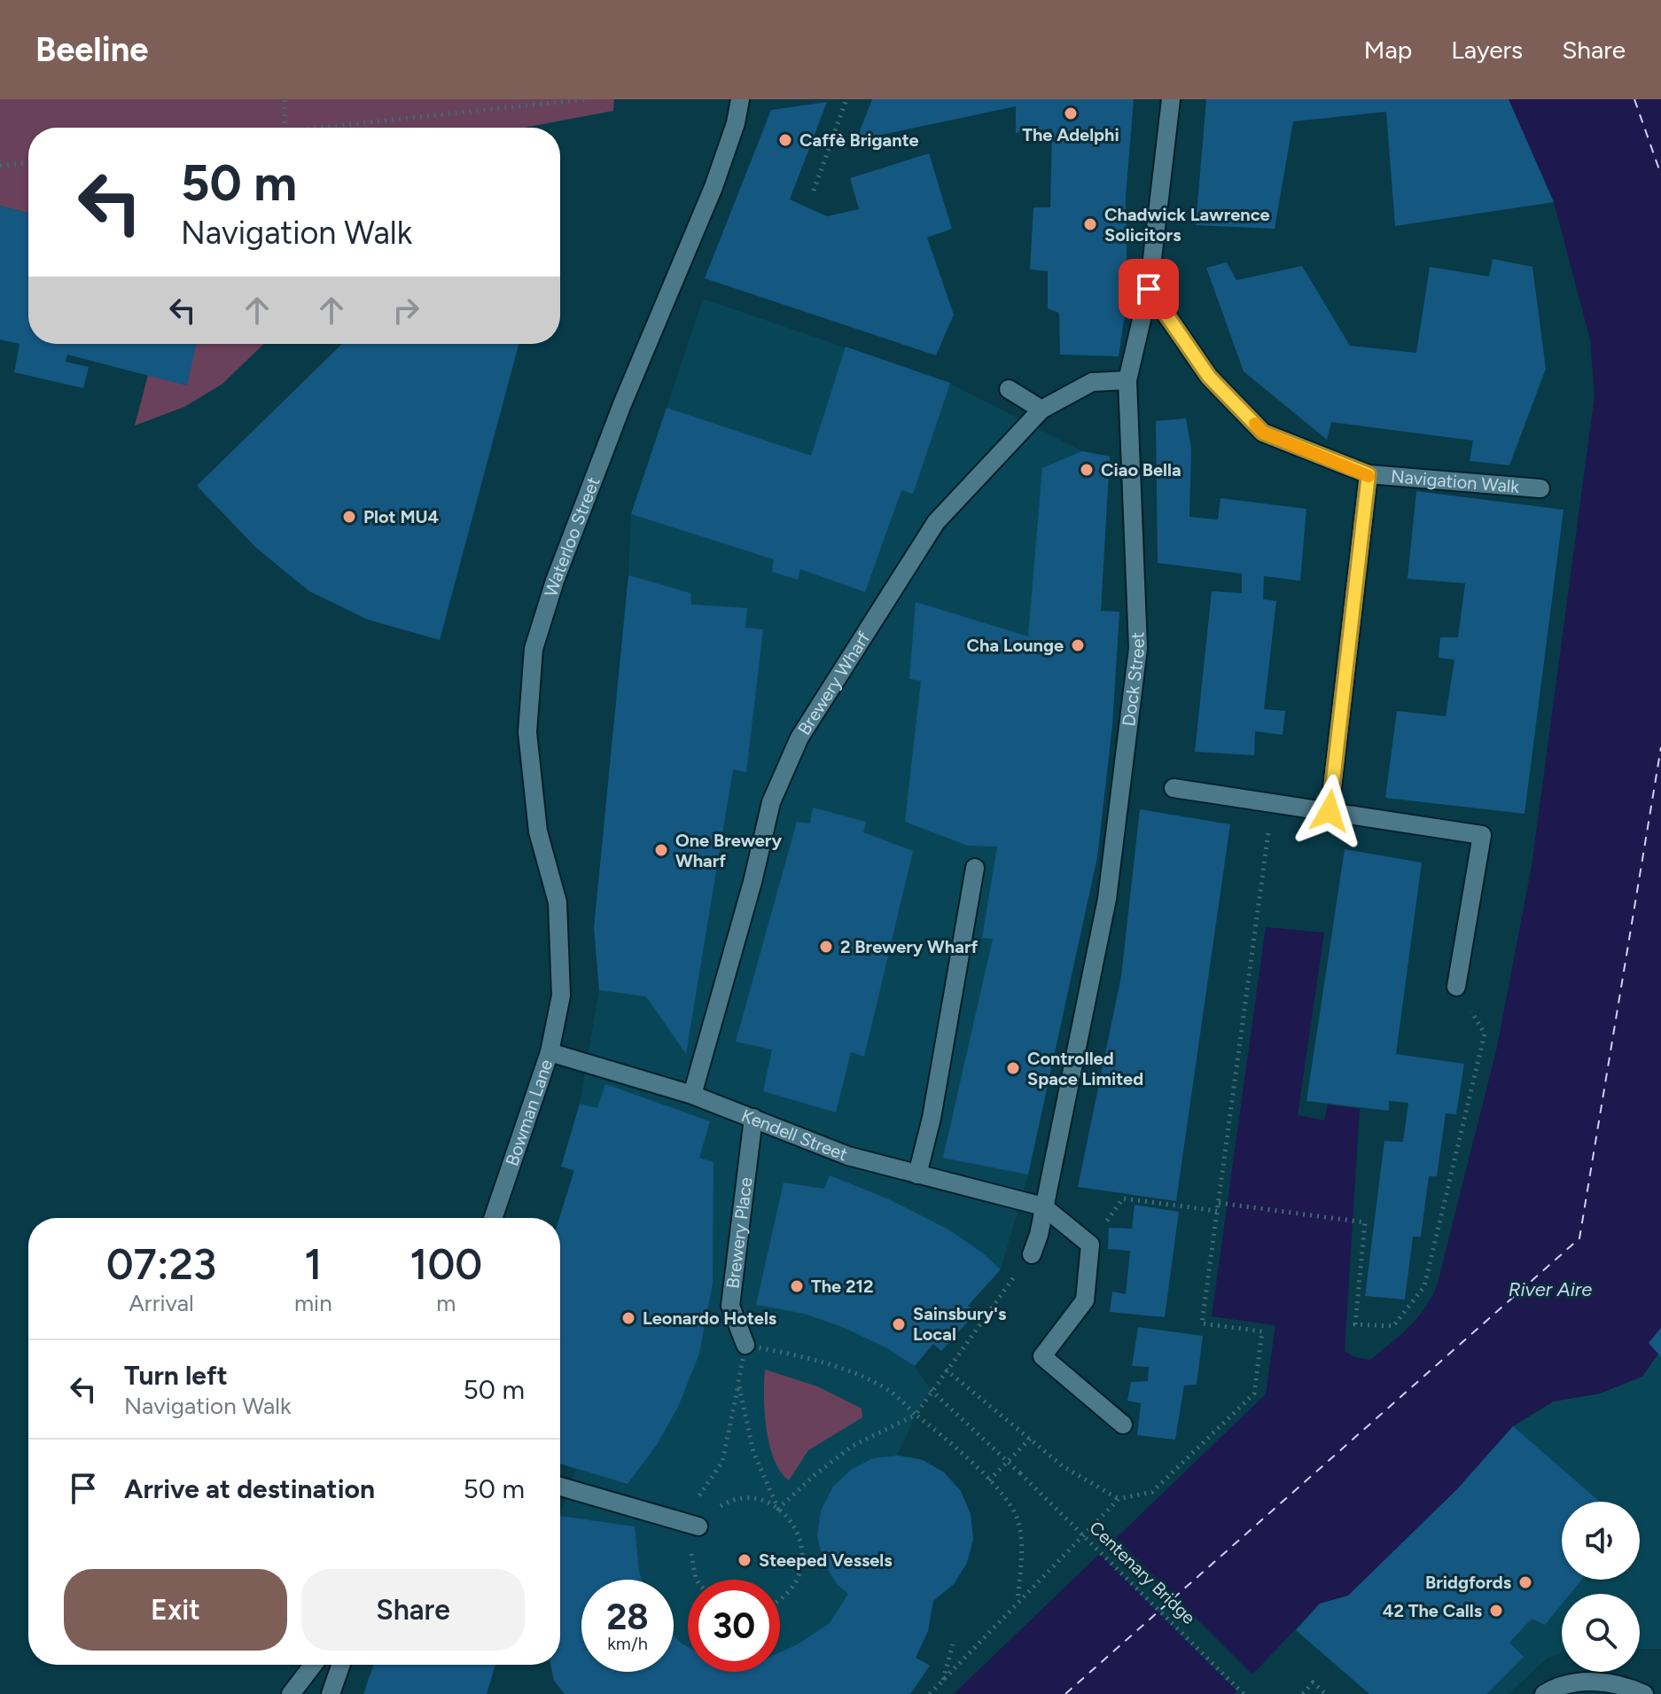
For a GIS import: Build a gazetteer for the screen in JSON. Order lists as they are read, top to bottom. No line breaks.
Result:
{"streets":{"street":["Navigation Walk","Waterloo Street","Dock Street","Brewery Wharf","Bowman Lane","Kendell Street","Brewery Place"],"path":["Centenary Bridge"]},"crossings":[["Navigation Walk","Dock Street"],["Waterloo Street","Bowman Lane"],["Dock Street","Brewery Wharf"],["Dock Street","Kendell Street"],["Brewery Wharf","Kendell Street"],["Bowman Lane","Kendell Street"],["Kendell Street","Brewery Place"]],"water":["River Aire"],"places":["The Adelphi","Caffè Brigante","Chadwick Lawrence Solicitors","Ciao Bella","Plot MU4","Cha Lounge","One Brewery Wharf","2 Brewery Wharf","Controlled Space Limited","The 212","Leonardo Hotels","Sainsbury's Local","Steeped Vessels","Bridgfords","42 The Calls"],"page":{"header":"Beeline","nav":["Map","Layers","Share"],"turn":["50 m","Navigation Walk"],"eta":["07:23","Arrival","1","min","100","m"],"list":[{"name":"Turn left","note":"Navigation Walk","value":"50 m"},{"name":"Arrive at destination","value":"50 m"}],"buttons":["Exit","Share"],"speed":"28 km/h","limit":"30"}}
